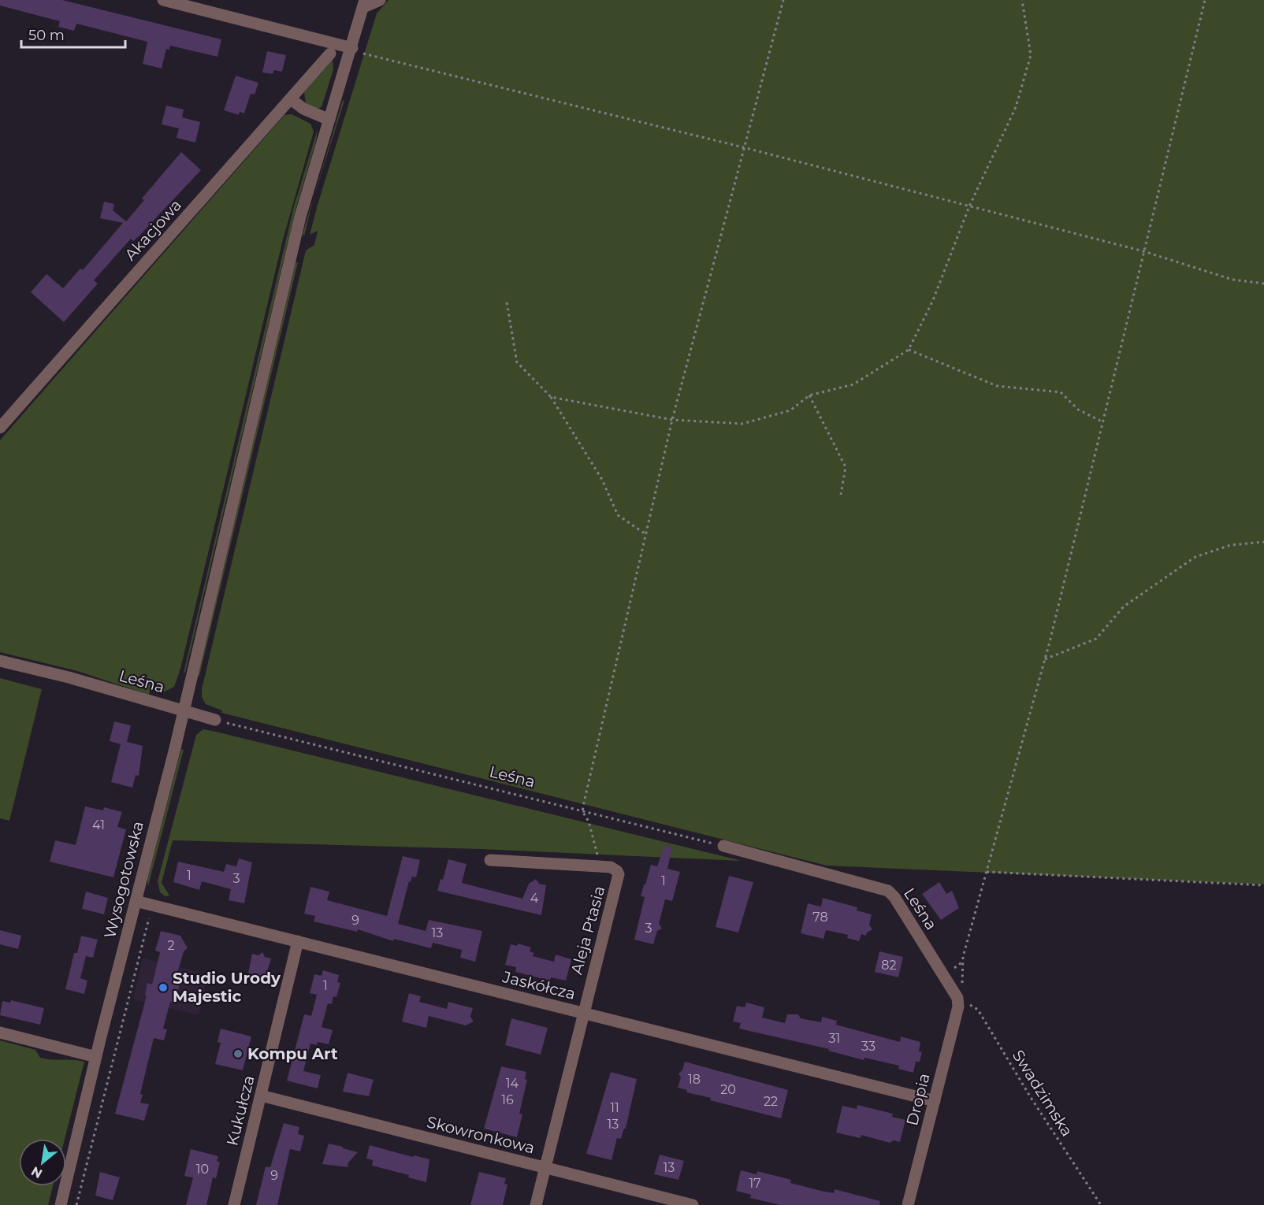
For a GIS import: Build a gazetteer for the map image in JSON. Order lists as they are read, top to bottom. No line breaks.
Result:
{"streets":{"street":["Akacjowa","Leśna","Wysogotowska","Aleja Ptasia","Jaskółcza","Dropia","Kukułcza","Skowronkowa"],"path":["Swadzimska"]},"crossings":[["Leśna","Wysogotowska"],["Leśna","Swadzimska"],["Leśna","Dropia"],["Wysogotowska","Jaskółcza"],["Aleja Ptasia","Jaskółcza"],["Aleja Ptasia","Skowronkowa"],["Jaskółcza","Dropia"],["Jaskółcza","Kukułcza"],["Swadzimska","Dropia"],["Kukułcza","Skowronkowa"]],"places":["Studio Urody Majestic","Kompu Art"],"house_numbers":["41","1","3","1","4","78","9","3","13","2","82","1","31","33","18","14","20","16","22","11","13","13","10","9","17"],"scale_bar":"50 m","north":"bottom left"}
